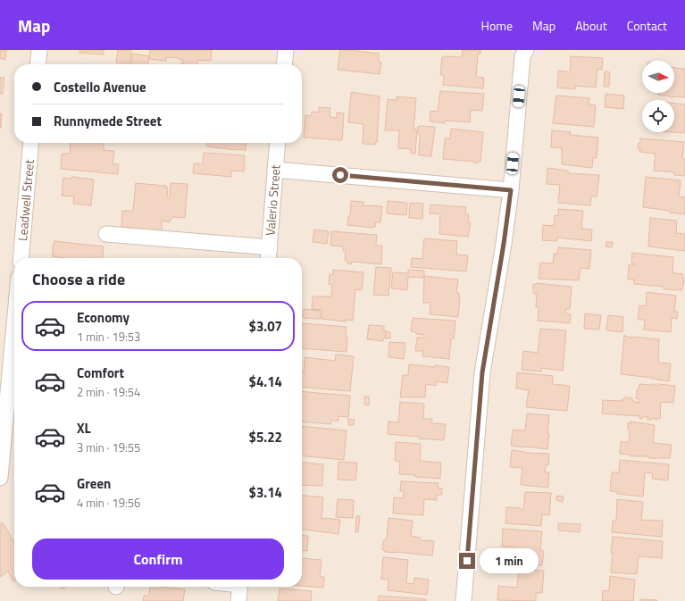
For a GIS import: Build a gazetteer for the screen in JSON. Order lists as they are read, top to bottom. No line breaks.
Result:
{"streets":{"street":["Leadwell Street","Valerio Street"]},"north":"right","page":{"header":"Map","nav":["Home","Map","About","Contact"],"banner":["Costello Avenue","Runnymede Street"],"heading":"Choose a ride","list":[{"name":"Economy","note":"1 min · 19:53","value":"$3.07"},{"name":"Comfort","note":"2 min · 19:54","value":"$4.14"},{"name":"XL","note":"3 min · 19:55","value":"$5.22"},{"name":"Green","note":"4 min · 19:56","value":"$3.14"}],"buttons":"Confirm","bubble":"1 min"}}
